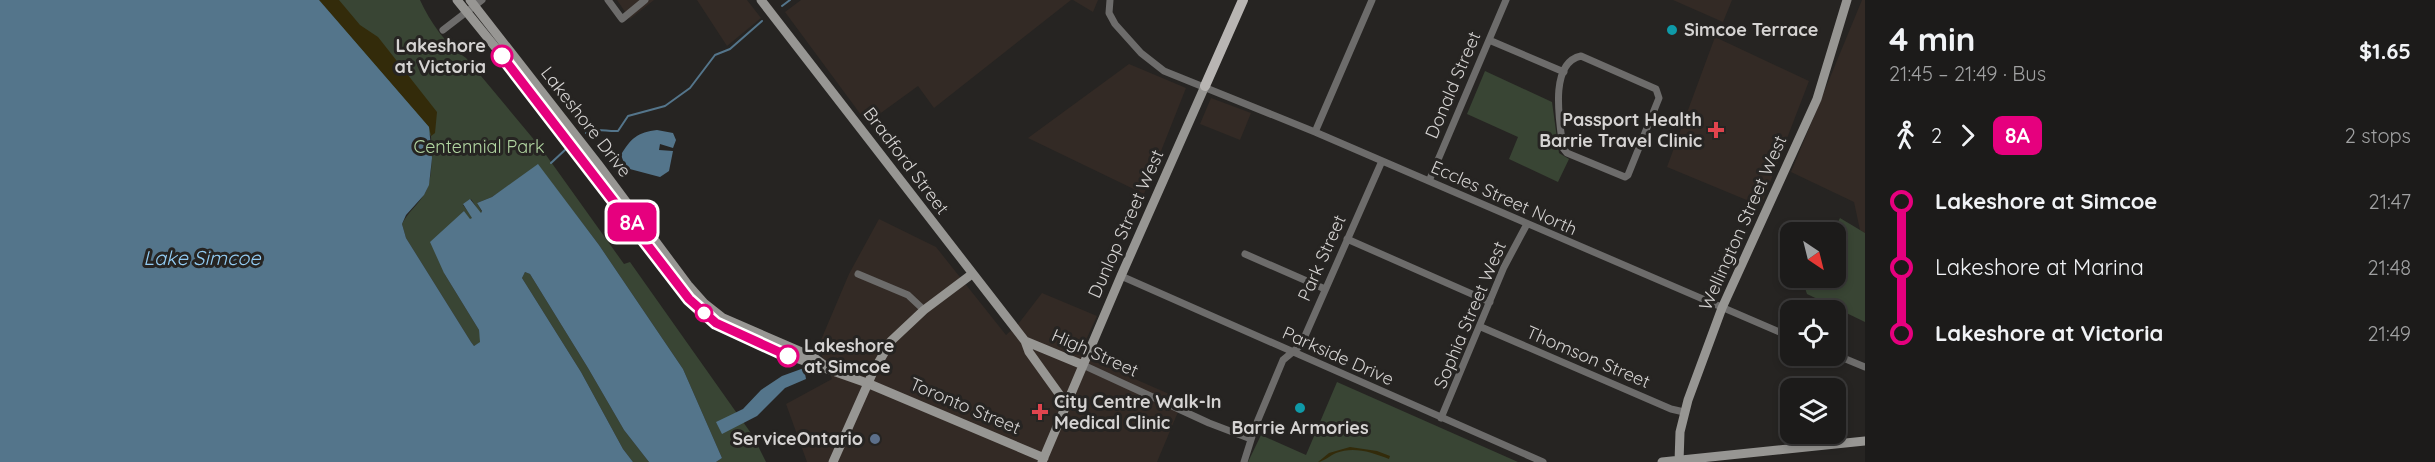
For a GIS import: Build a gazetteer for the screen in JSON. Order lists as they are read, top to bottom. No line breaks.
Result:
{"streets":{"main road":["Lakeshore Drive","Bradford Street","Wellington Street West","Dunlop Street West","High Street","Toronto Street"],"street":["Donald Street","Eccles Street North","Park Street","Sophia Street West","Parkside Drive","Thomson Street"]},"crossings":[["Donald Street","Eccles Street North"],["Lakeshore Drive","Toronto Street"],["Bradford Street","Dunlop Street West"],["Bradford Street","High Street"],["Eccles Street North","Wellington Street West"],["Eccles Street North","Dunlop Street West"],["Eccles Street North","Park Street"],["Eccles Street North","Sophia Street West"],["Wellington Street West","Thomson Street"],["Dunlop Street West","High Street"],["Dunlop Street West","Parkside Drive"],["Dunlop Street West","Toronto Street"],["Park Street","High Street"],["Park Street","Parkside Drive"],["Sophia Street West","Parkside Drive"],["Sophia Street West","Thomson Street"]],"water":["Lake Simcoe"],"parks":["Centennial Park"],"places":{"other":["Simcoe Terrace","Lakeshore at Victoria","Lakeshore at Simcoe","Barrie Armories","ServiceOntario"],"health":["Passport Health Barrie Travel Clinic","City Centre Walk-In Medical Clinic"]},"lines":["bus line 8A"],"north":"bottom right","page":{"on_map":"8A","heading":["4 min","21:45 – 21:49 · Bus","$1.65"],"legs":["2","8A","2 stops"],"list":[{"name":"Lakeshore at Simcoe","value":"21:47"},{"name":"Lakeshore at Marina","value":"21:48"},{"name":"Lakeshore at Victoria","value":"21:49"}]}}
